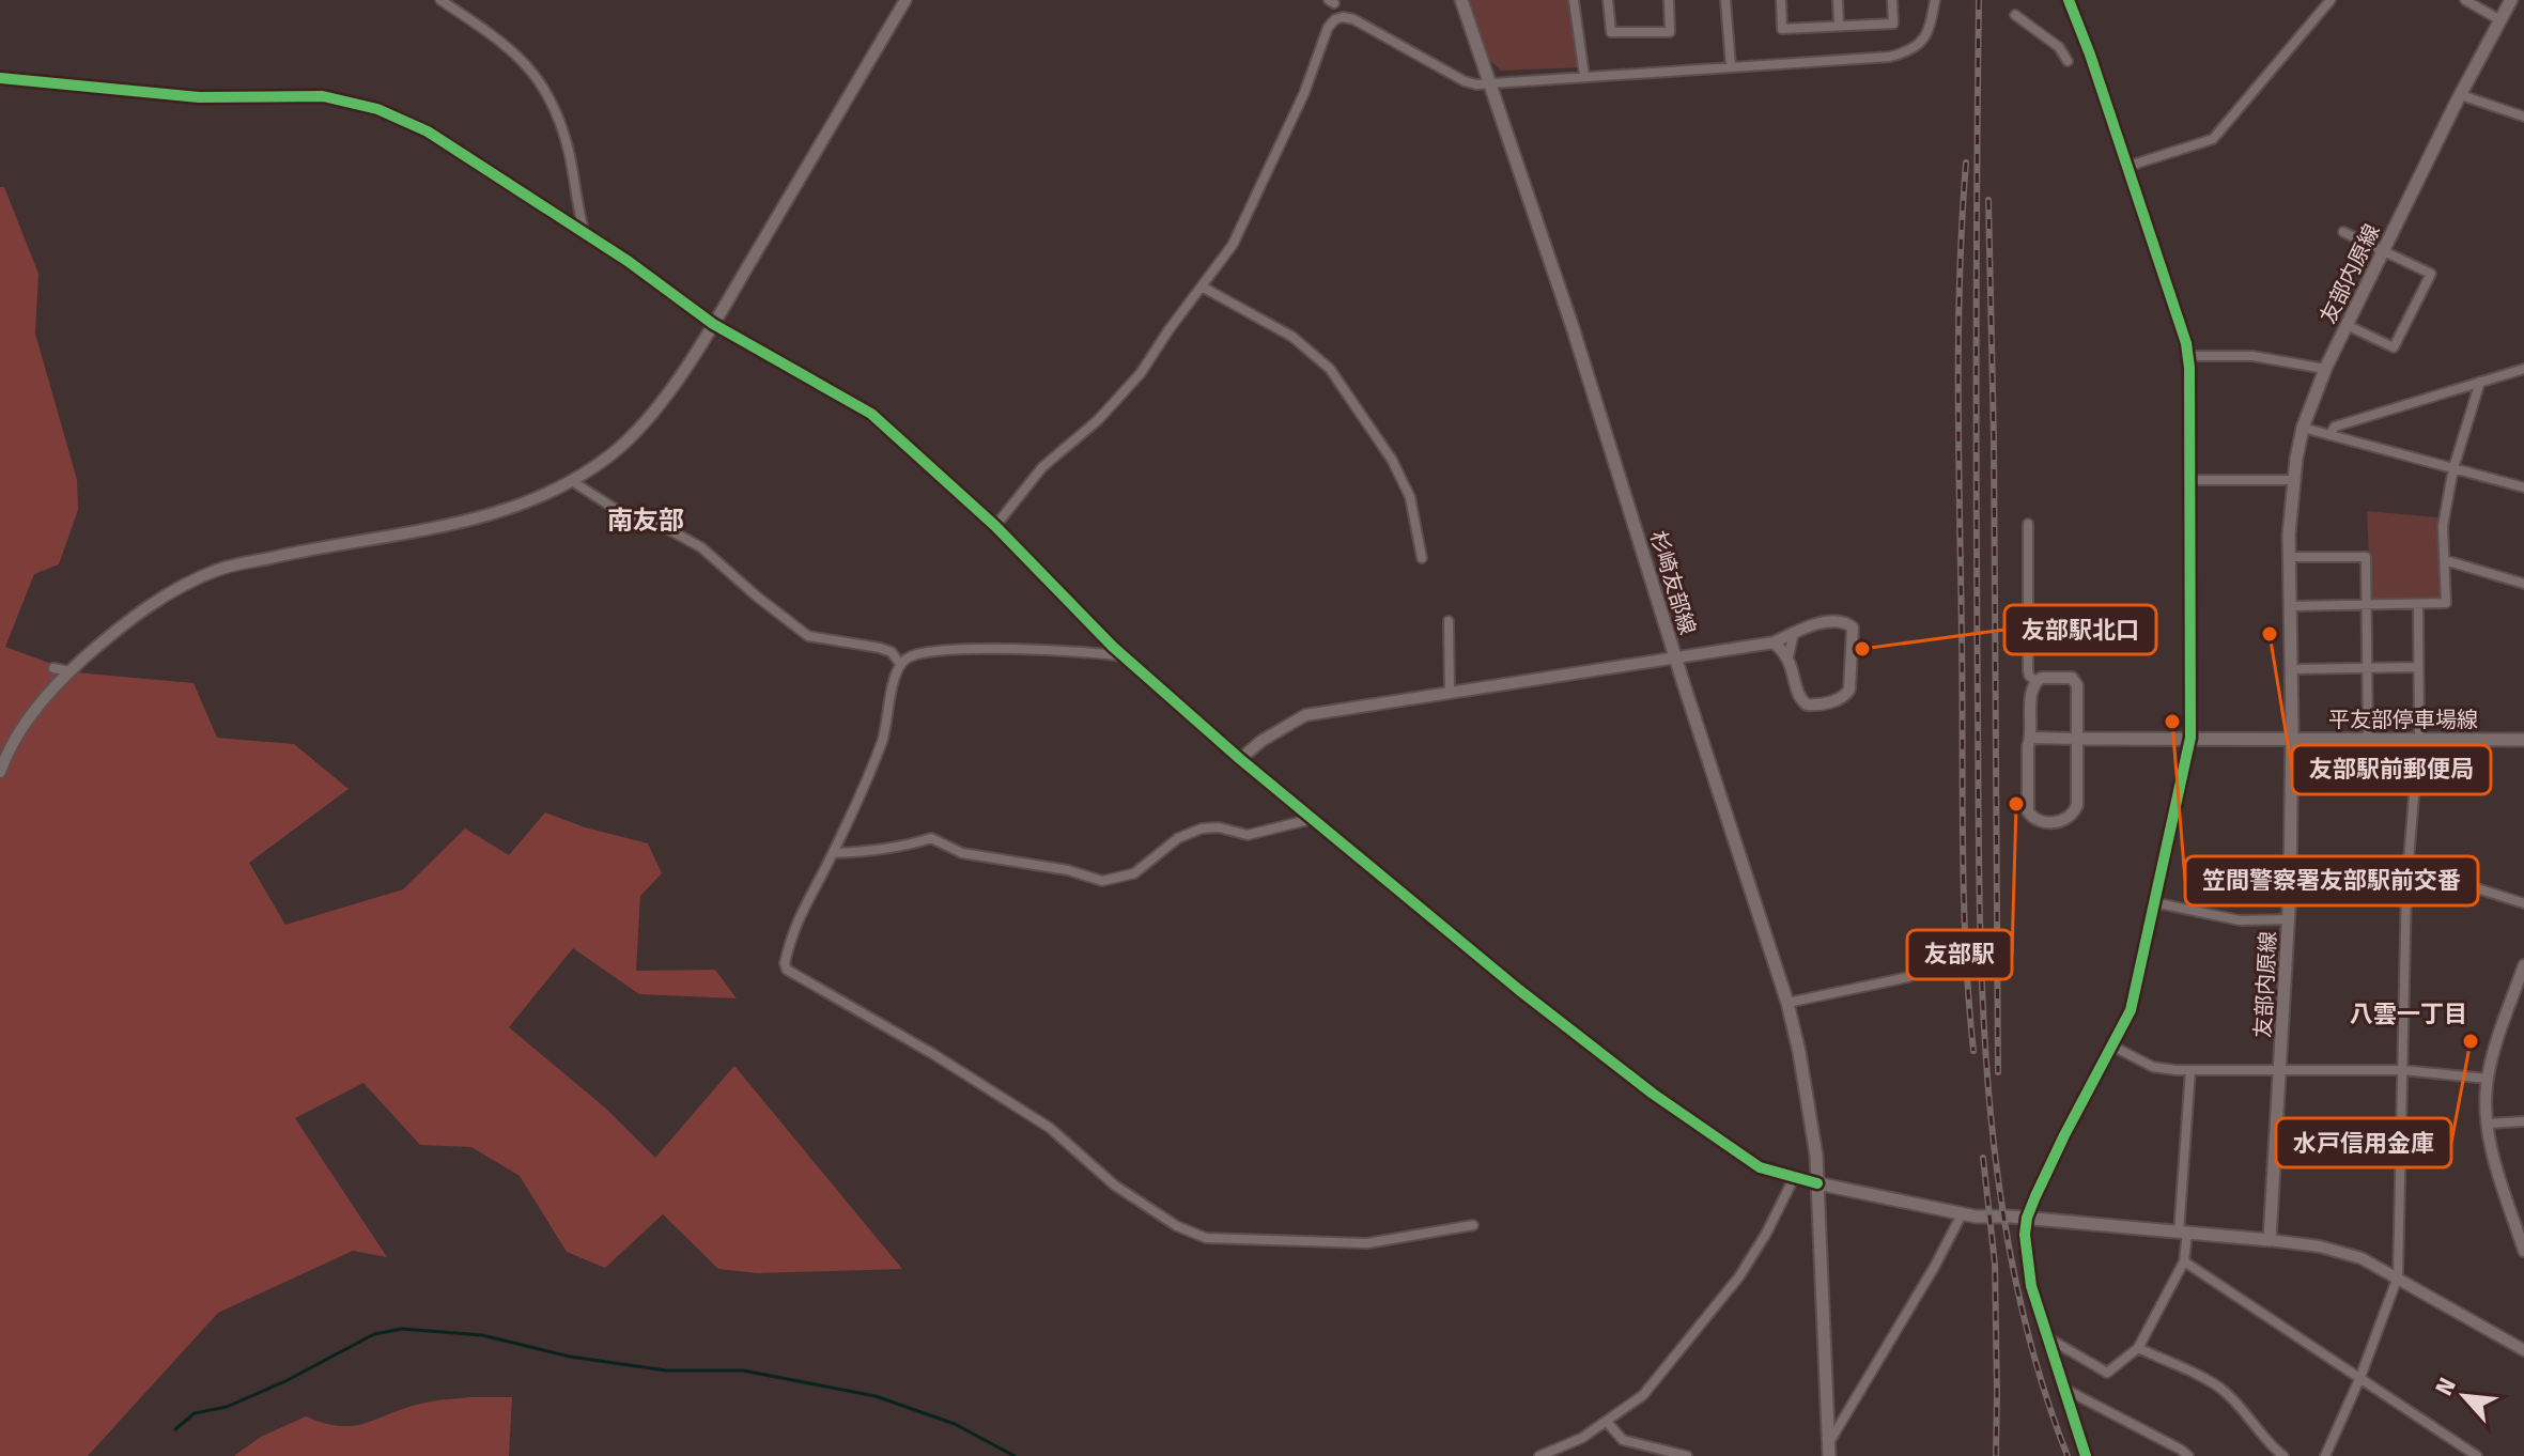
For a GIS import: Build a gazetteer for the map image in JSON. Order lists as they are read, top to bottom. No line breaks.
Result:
{"streets":{"main road":["友部内原線","杉崎友部線","平友部停車場線"]},"crossings":[["友部内原線","平友部停車場線"]],"districts":["南友部","八雲一丁目"],"places":["友部駅前郵便局","友部駅北口","笠間警察署友部駅前交番","友部駅","水戸信用金庫"],"north":"top left"}
